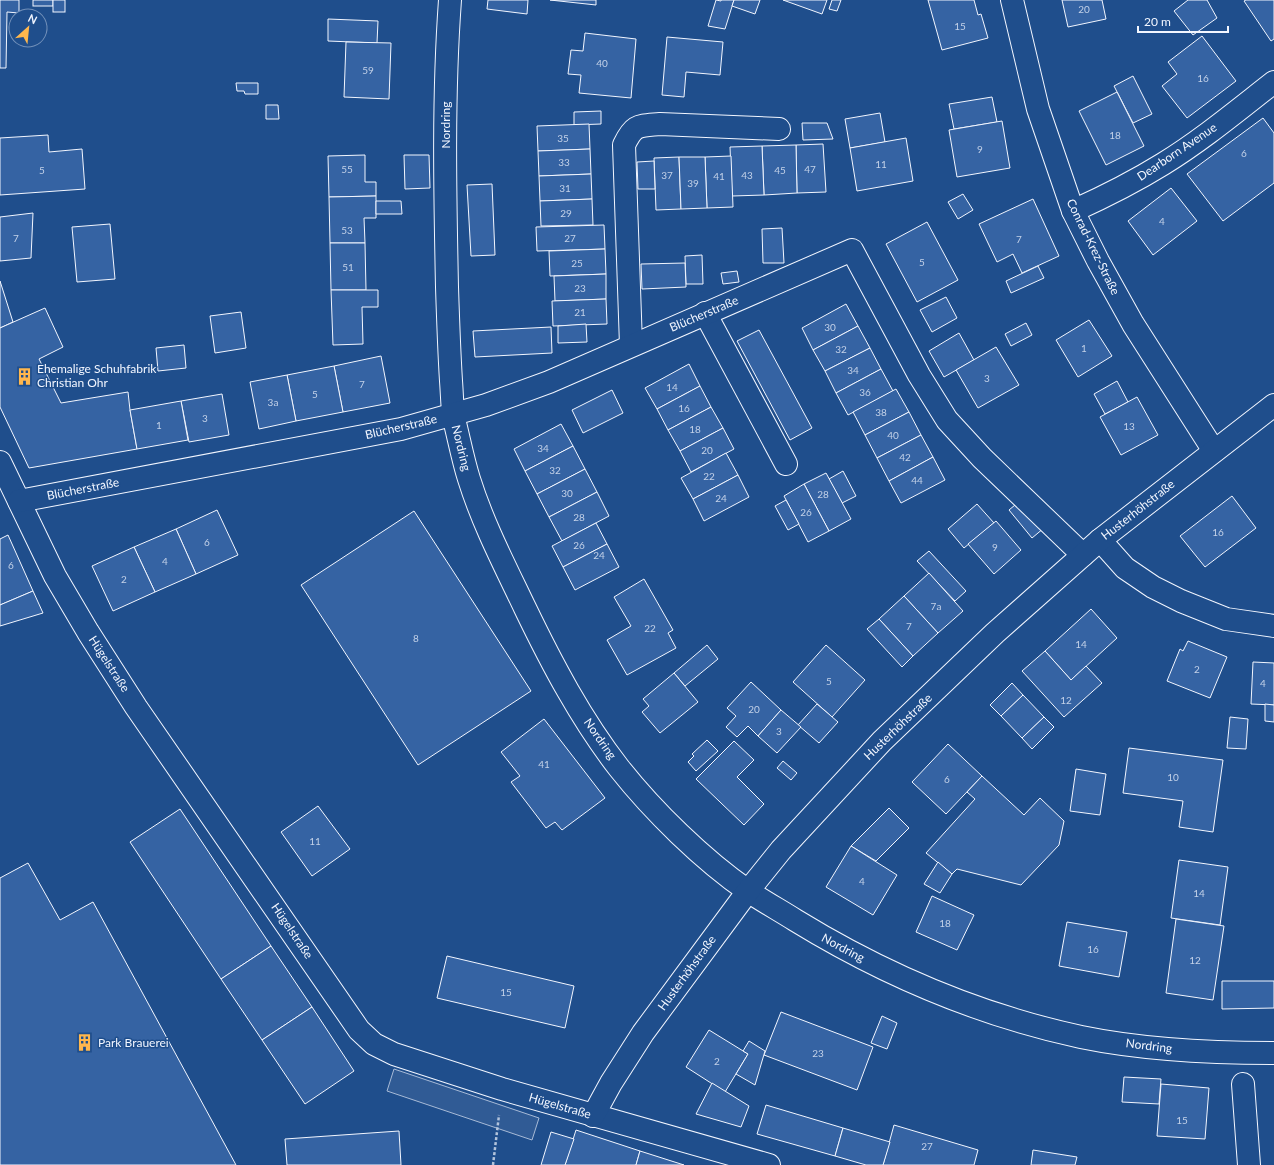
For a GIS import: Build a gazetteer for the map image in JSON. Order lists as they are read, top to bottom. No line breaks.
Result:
{"streets":{"street":["Nordring","Dearborn Avenue","Conrad-Krez-Straße","Blücherstraße","Husterhöhstraße","Hügelstraße"]},"crossings":[["Nordring","Blücherstraße"],["Nordring","Husterhöhstraße"],["Dearborn Avenue","Conrad-Krez-Straße"],["Conrad-Krez-Straße","Husterhöhstraße"],["Blücherstraße","Husterhöhstraße"],["Blücherstraße","Hügelstraße"],["Husterhöhstraße","Hügelstraße"]],"places":{"building":["Ehemalige Schuhfabrik Christian Ohr","Park Brauerei"]},"house_numbers":["20","15","40","59","16","18","35","9","6","33","11","55","47","5","45","37","43","41","39","31","29","4","53","7","27","7","5","25","51","23","21","30","1","32","34","3","7","14","36","5","3a","16","38","3","1","13","18","40","34","20","42","32","22","44","30","28","24","26","28","16","6","26","9","24","4","6","2","7a","7","22","8","14","2","5","4","12","20","3","41","10","6","11","4","14","18","16","12","15","23","2","15","27"],"scale_bar":"20 m","north":"top right"}
